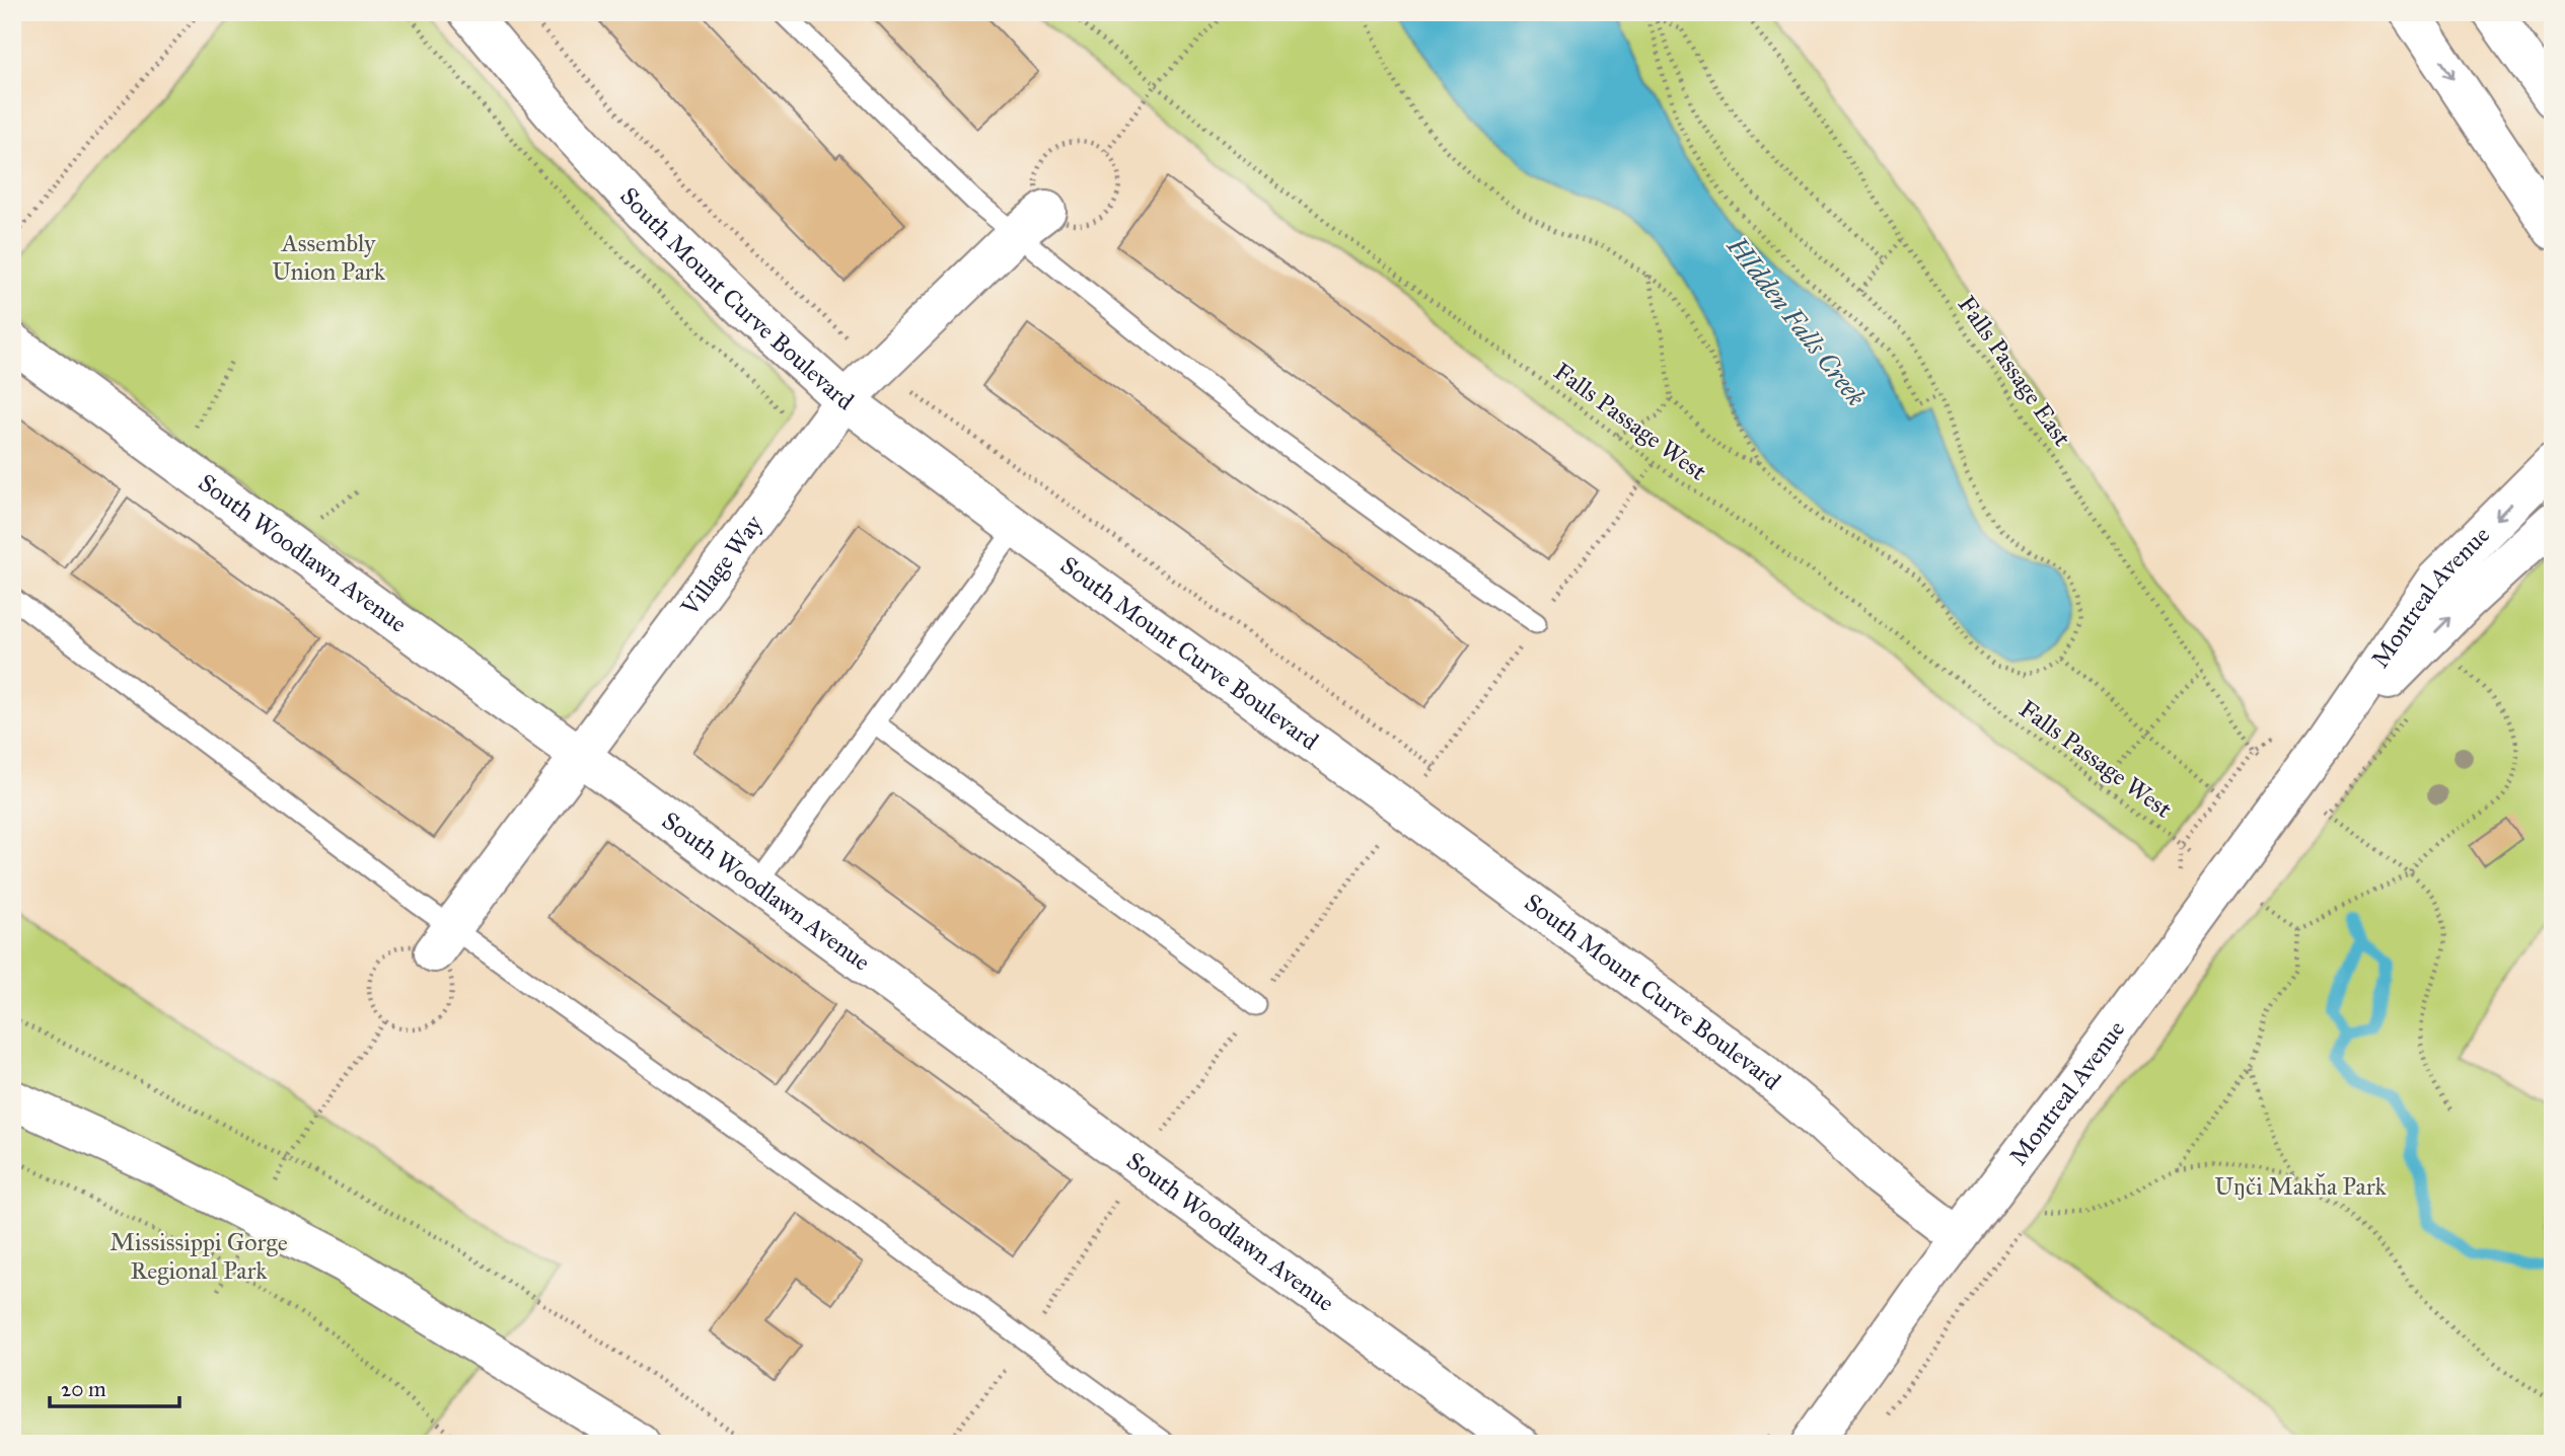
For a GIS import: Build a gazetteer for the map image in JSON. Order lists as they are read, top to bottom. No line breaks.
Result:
{"streets":{"street":["South Mount Curve Boulevard","South Woodlawn Avenue","Village Way","Montreal Avenue"],"path":["Falls Passage East","Falls Passage West"]},"crossings":[["South Mount Curve Boulevard","Village Way"],["South Mount Curve Boulevard","Montreal Avenue"],["Falls Passage East","Montreal Avenue"],["South Woodlawn Avenue","Village Way"]],"water":["HIdden Falls Creek"],"parks":["Assembly Union Park","Uŋči Makȟa Park","Mississippi Gorge Regional Park"],"scale_bar":"20 m"}
